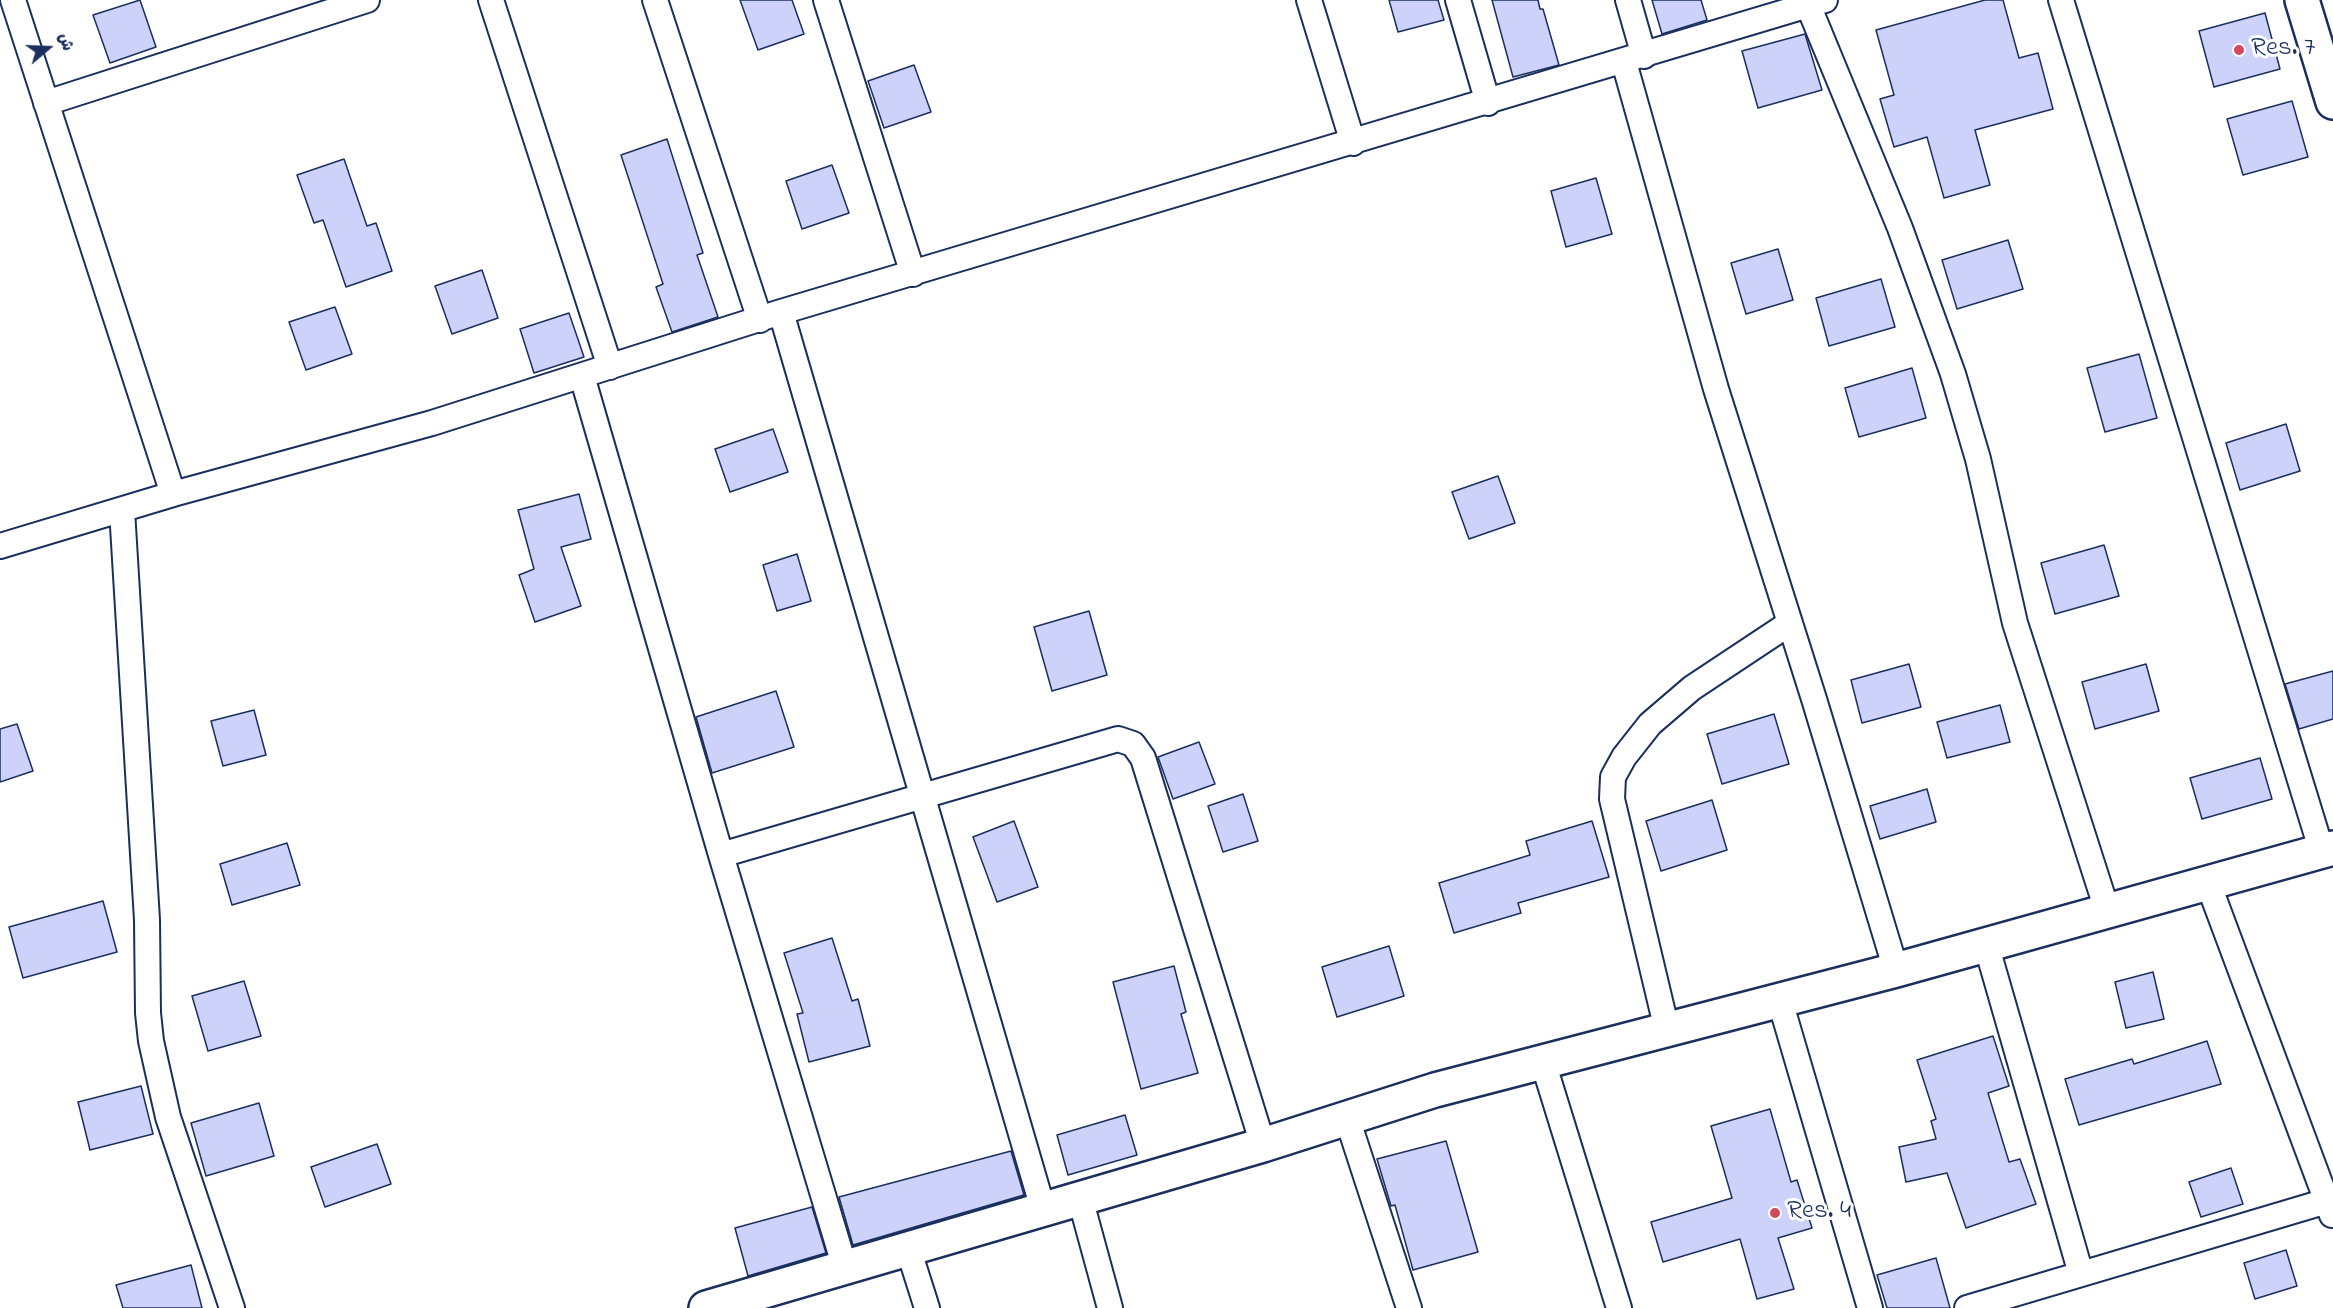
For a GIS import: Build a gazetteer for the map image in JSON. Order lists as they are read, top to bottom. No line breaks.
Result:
{"places":["Res. 7","Res. 4"],"north":"right"}
